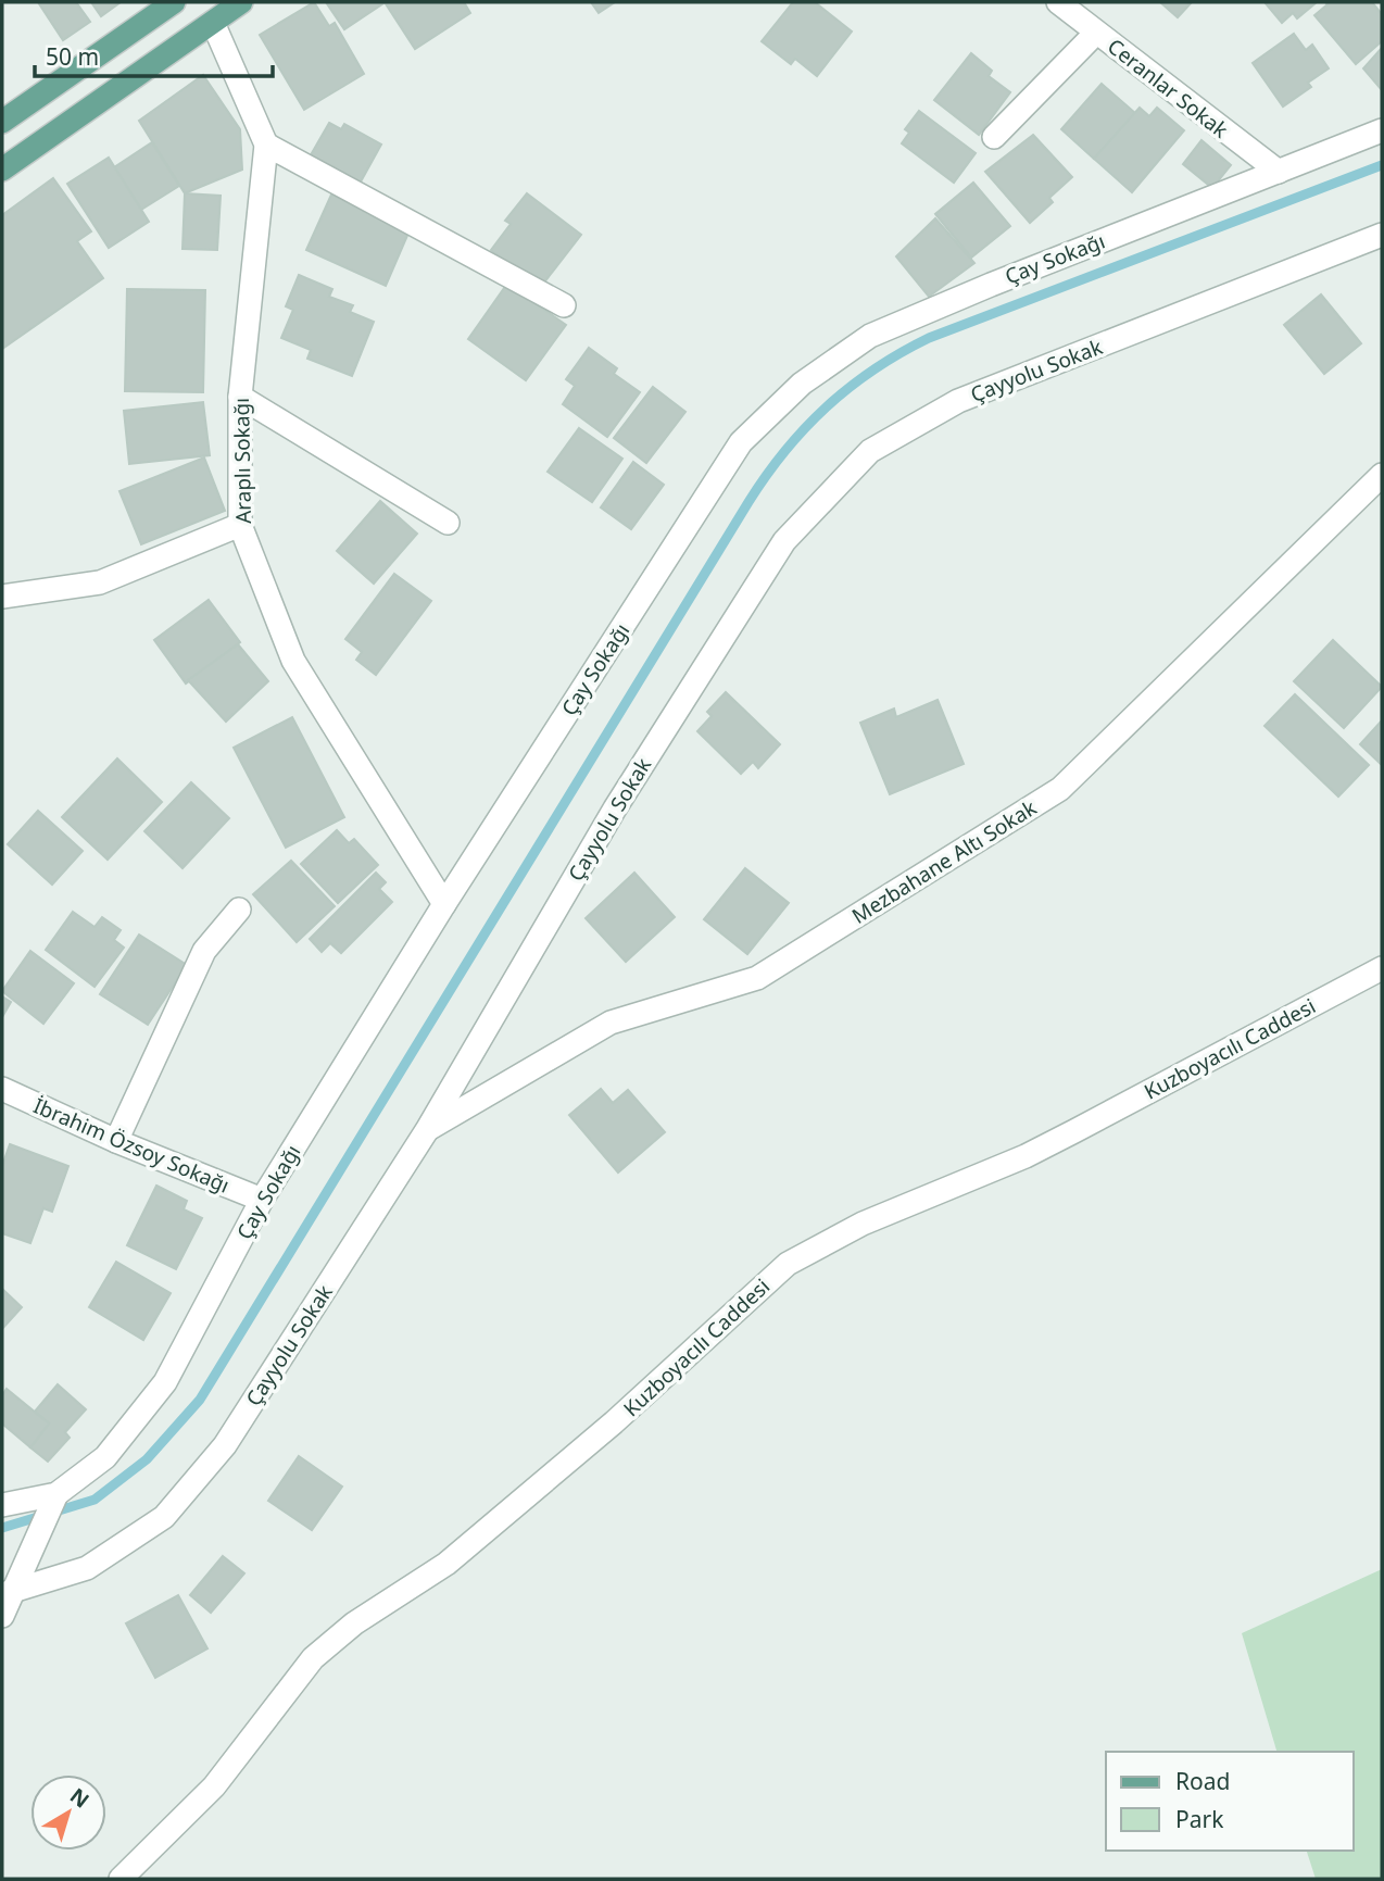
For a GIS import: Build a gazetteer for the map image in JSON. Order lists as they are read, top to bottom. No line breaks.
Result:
{"streets":{"street":["Ceranlar Sokak","Çay Sokağı","Çayyolu Sokak","Araplı Sokağı","Mezbahane Altı Sokak","Kuzboyacılı Caddesi","İbrahim Özsoy Sokağı"]},"crossings":[["Ceranlar Sokak","Çay Sokağı"],["Çay Sokağı","Araplı Sokağı"],["Çay Sokağı","İbrahim Özsoy Sokağı"],["Çayyolu Sokak","Mezbahane Altı Sokak"]],"legend":["Road","Park"],"scale_bar":"50 m","north":"top right"}
